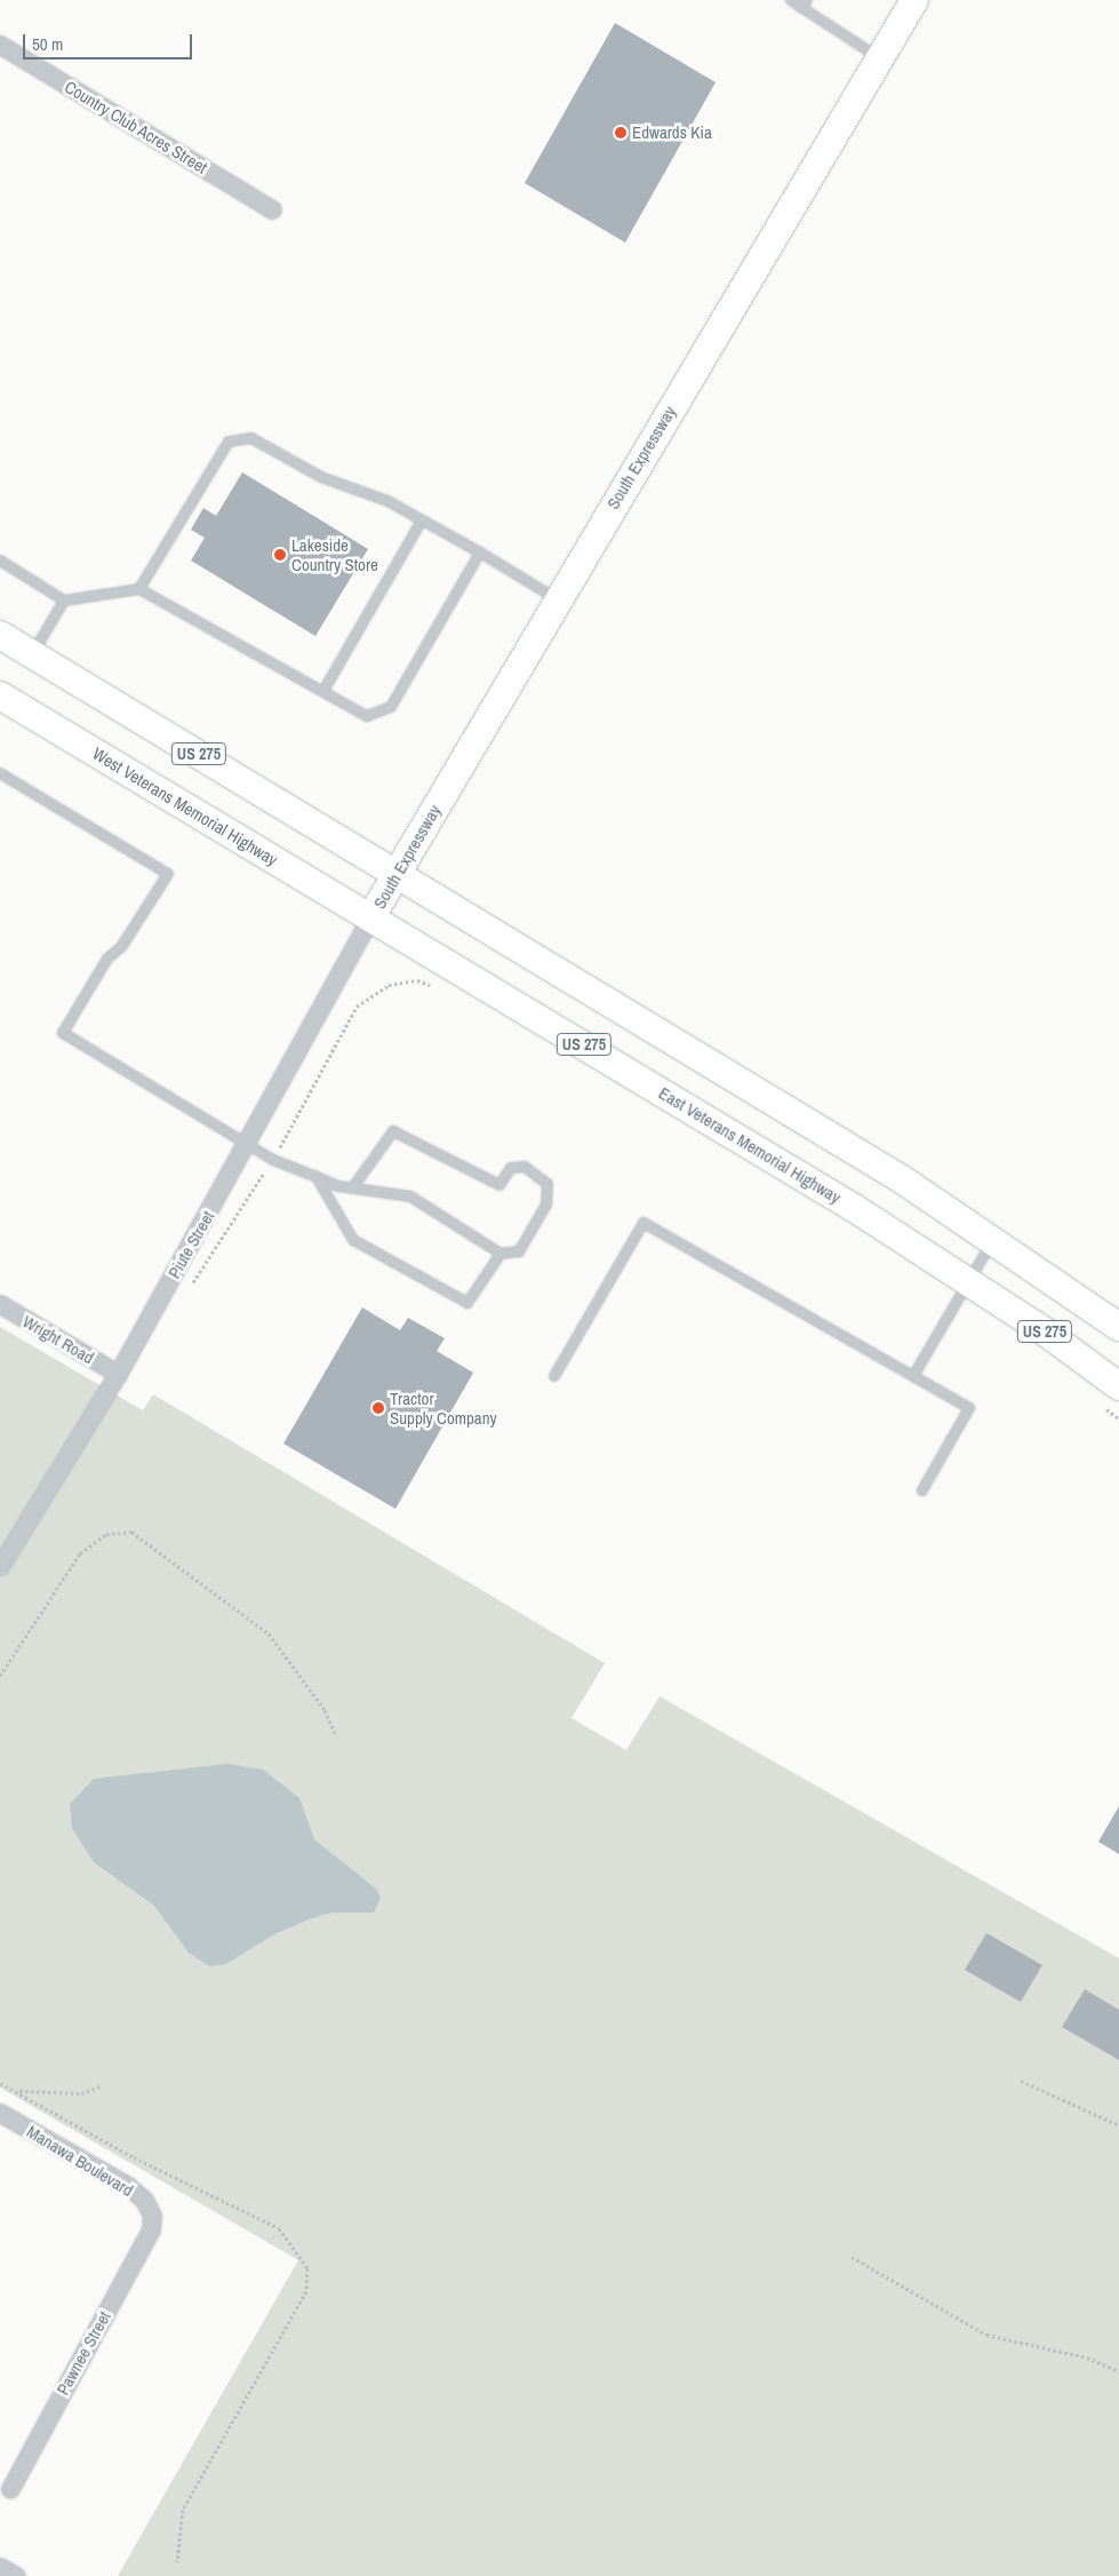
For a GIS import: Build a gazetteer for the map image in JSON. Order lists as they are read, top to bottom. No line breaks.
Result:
{"streets":{"main road":["South Expressway","US 275","West Veterans Memorial Highway","East Veterans Memorial Highway"],"street":["Country Club Acres Street","Piute Street","Wright Road","Manawa Boulevard","Pawnee Street"]},"crossings":[["South Expressway","US 275"],["South Expressway","West Veterans Memorial Highway"],["South Expressway","East Veterans Memorial Highway"],["South Expressway","Piute Street"],["West Veterans Memorial Highway","East Veterans Memorial Highway"],["West Veterans Memorial Highway","Piute Street"],["East Veterans Memorial Highway","Piute Street"],["Piute Street","Wright Road"],["Manawa Boulevard","Pawnee Street"]],"places":["Edwards Kia","Lakeside Country Store","Tractor Supply Company"],"scale_bar":"50 m"}
